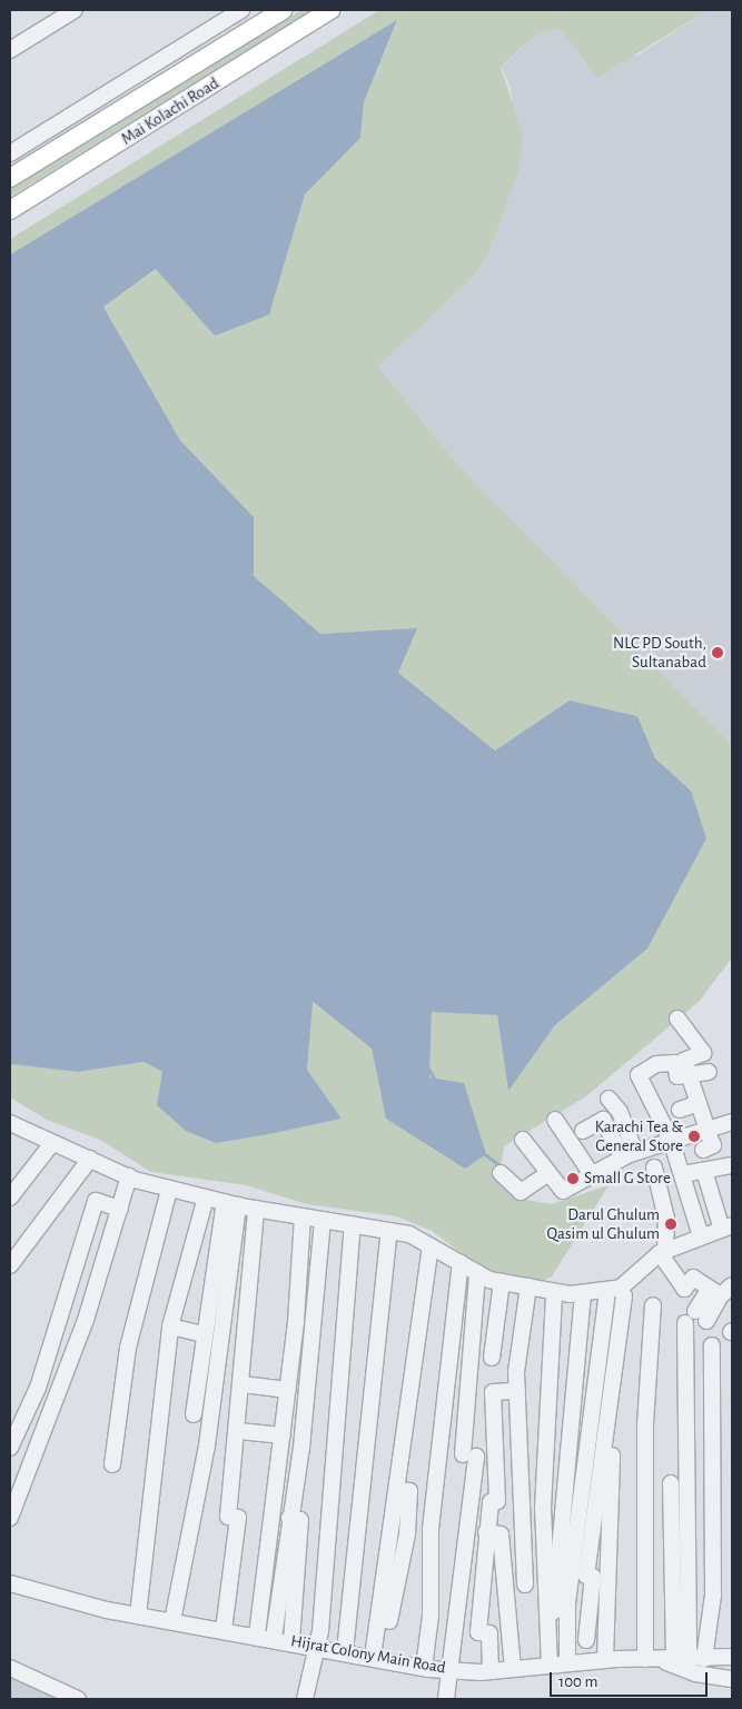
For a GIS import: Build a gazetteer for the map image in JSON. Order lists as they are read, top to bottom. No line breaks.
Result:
{"streets":{"main road":["Mai Kolachi Road"],"street":["Hijrat Colony Main Road"]},"places":["NLC PD South, Sultanabad","Karachi Tea & General Store","Small G Store","Darul Ghulum Qasim ul Ghulum"],"scale_bar":"100 m"}
